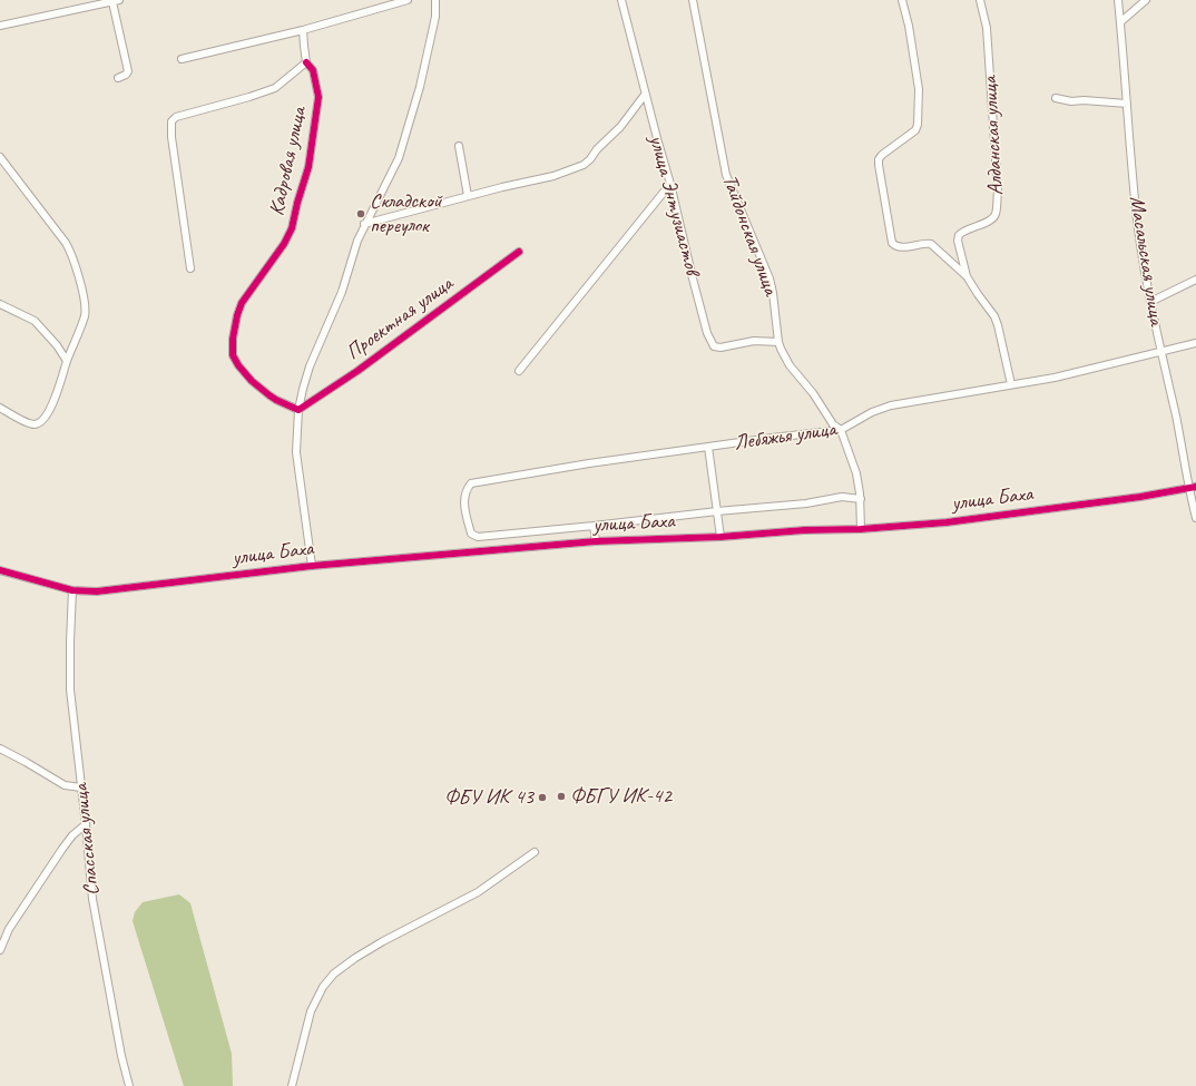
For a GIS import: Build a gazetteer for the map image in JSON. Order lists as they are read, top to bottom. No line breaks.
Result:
{"streets":{"street":["Алданская улица","Кадровая улица","улица Энтузиастов","Тайдонская улица","Масальская улица","Проектная улица","Лебяжья улица","улица Баха","Спасская улица"]},"crossings":[["Кадровая улица","Проектная улица"],["улица Энтузиастов","Тайдонская улица"],["Тайдонская улица","Лебяжья улица"],["Тайдонская улица","улица Баха"],["Масальская улица","Лебяжья улица"],["Масальская улица","улица Баха"],["улица Баха","Спасская улица"]],"places":["Складской переулок","ФБГУ ИК-42","ФБУ ИК 43"]}
